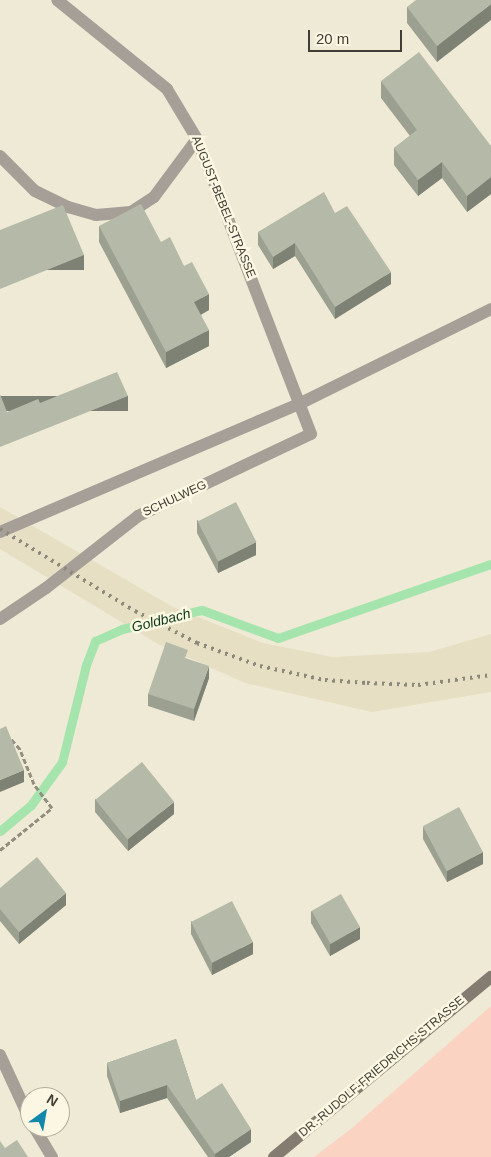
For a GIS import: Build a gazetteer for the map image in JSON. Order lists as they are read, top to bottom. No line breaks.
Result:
{"streets":{"main road":["DR.-RUDOLF-FRIEDRICHS-STRASSE"],"street":["AUGUST-BEBEL-STRASSE","SCHULWEG"]},"crossings":[["AUGUST-BEBEL-STRASSE","SCHULWEG"]],"water":["Goldbach"],"scale_bar":"20 m","north":"top right"}
